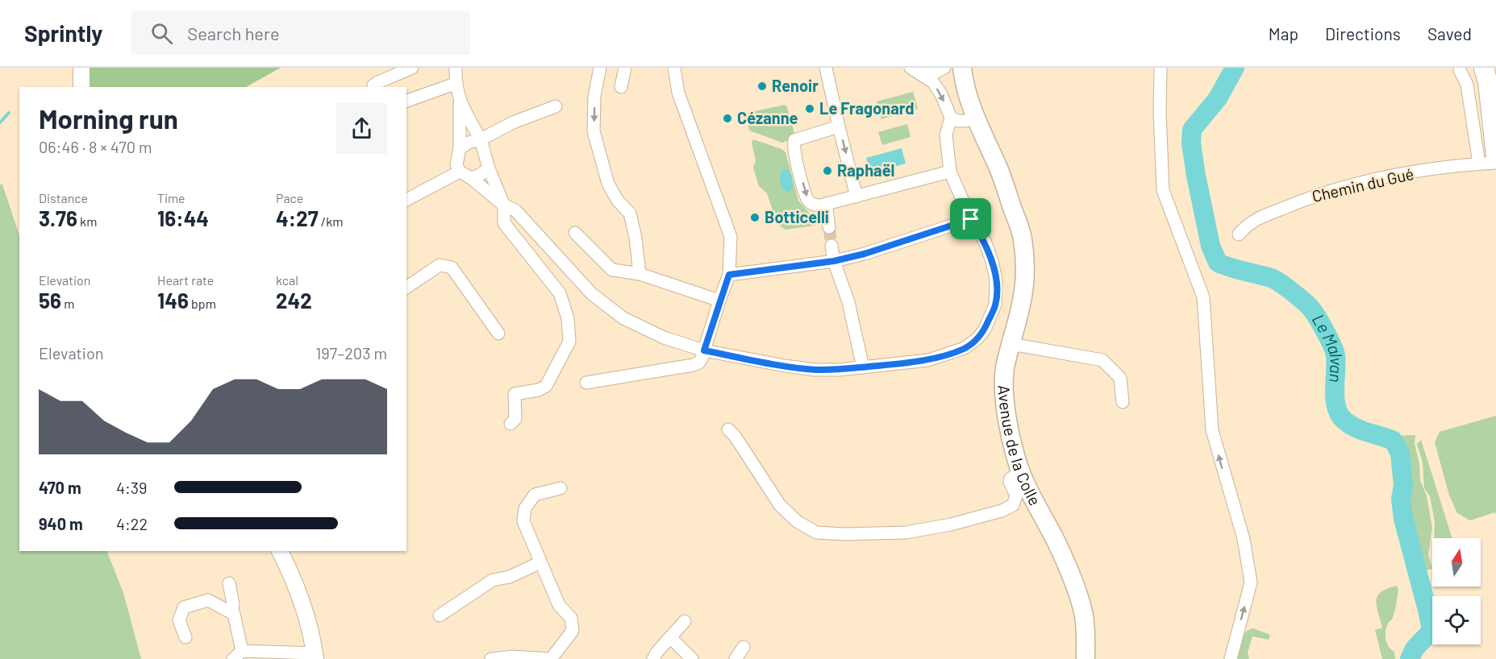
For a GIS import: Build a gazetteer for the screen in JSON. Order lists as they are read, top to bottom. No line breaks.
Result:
{"streets":{"main road":["Avenue de la Colle"],"street":["Chemin du Gué"]},"water":["Le Malvan"],"places":["Renoir","Le Fragonard","Cézanne","Raphaël","Botticelli"],"north":"top","page":{"header":"Sprintly","search":"Search here","nav":["Map","Directions","Saved"],"heading":["Morning run","06:46 · 8 × 470 m"],"stats":[["Distance","3.76 km"],["Time","16:44"],["Pace","4:27 /km"],["Elevation","56 m"],["Heart rate","146 bpm"],["kcal","242"]],"chart":["Elevation","197–203 m"],"list":[{"name":"470 m","note":"4:39"},{"name":"940 m","note":"4:22"}]}}
